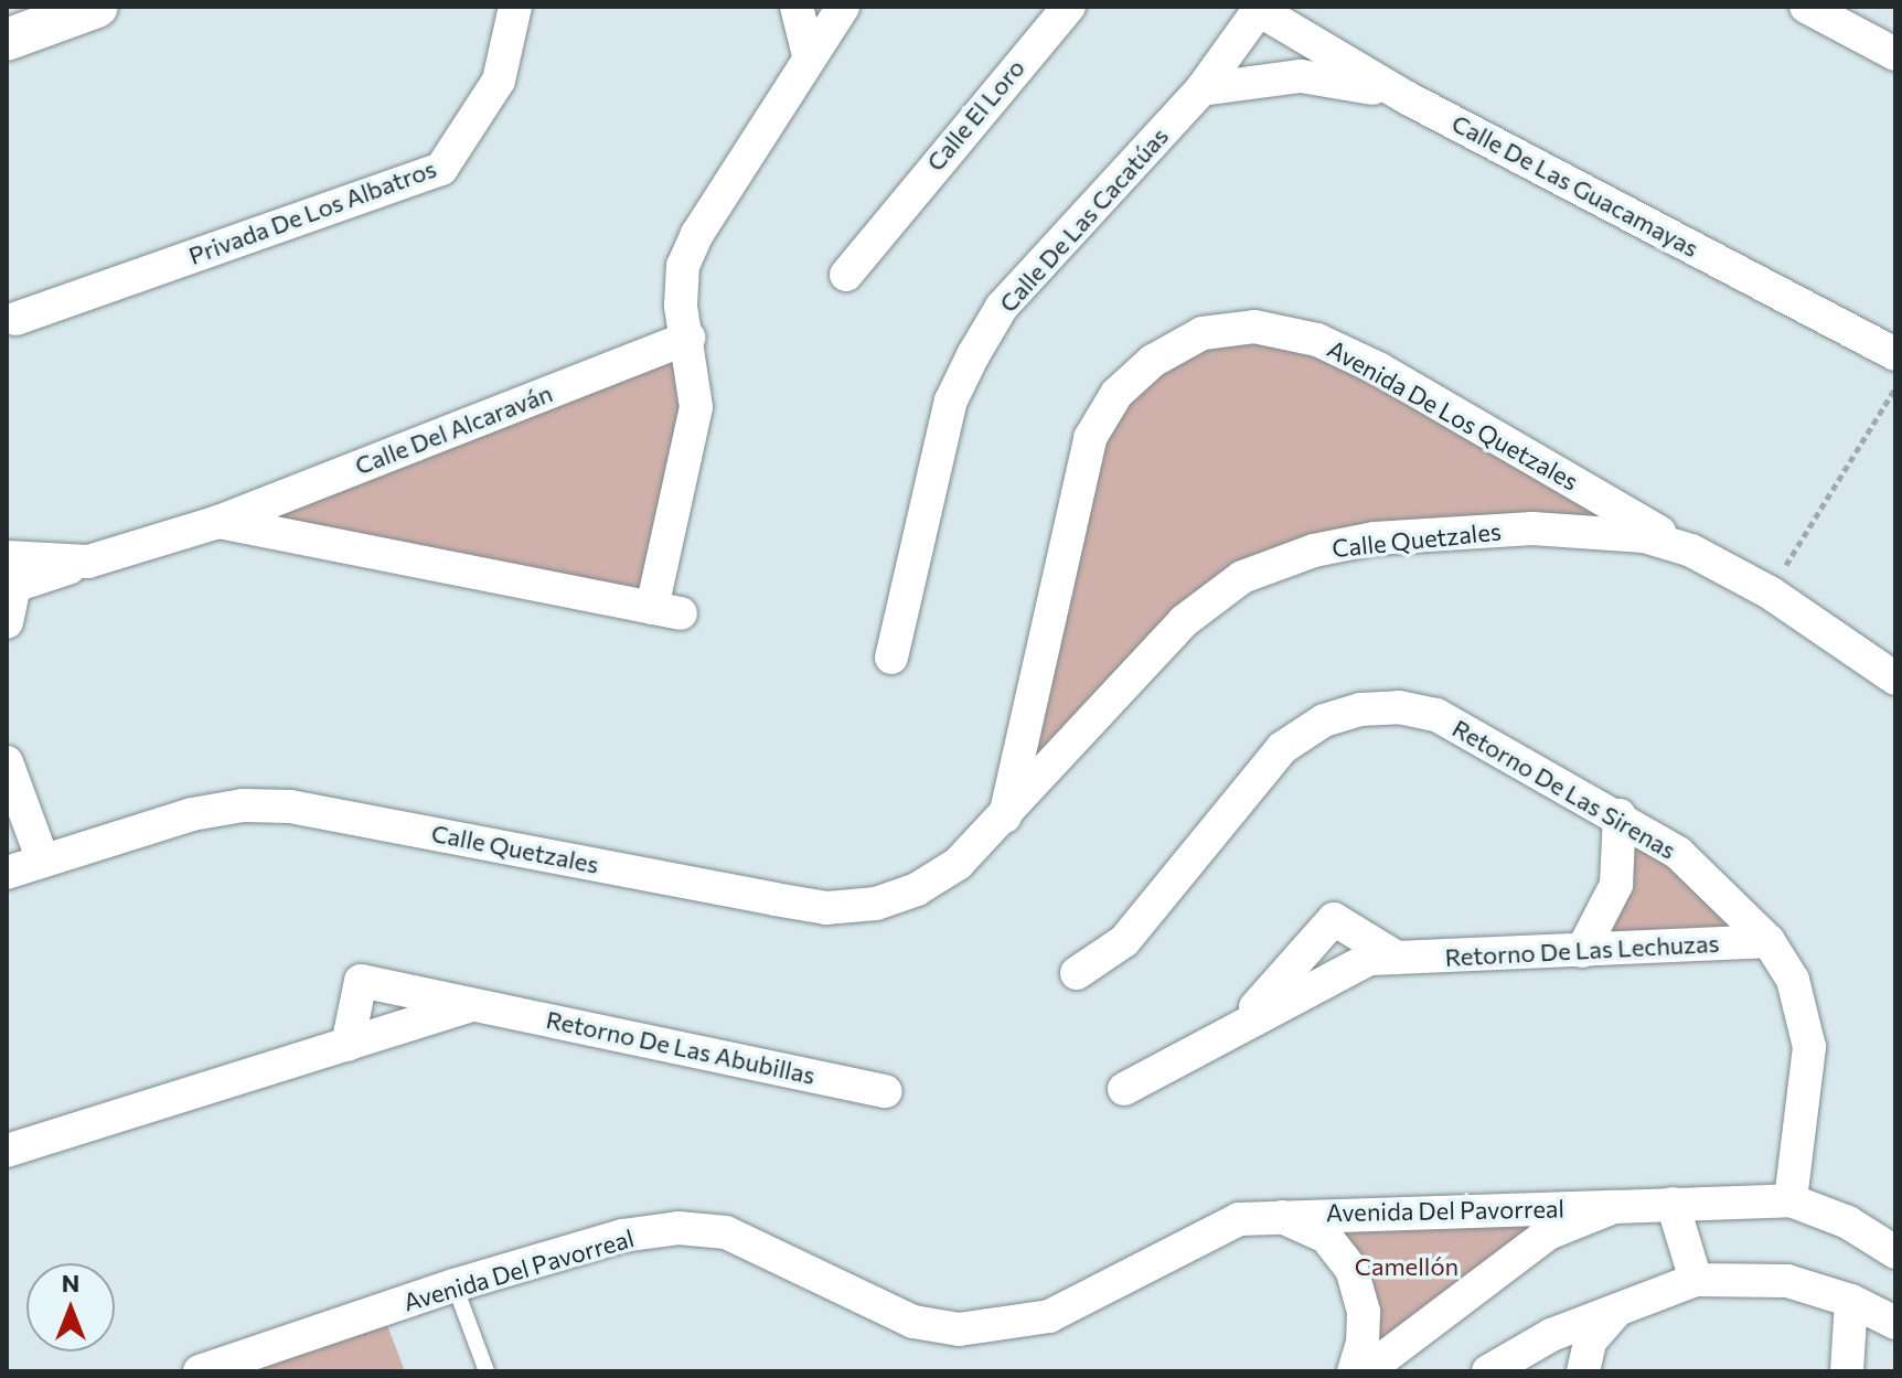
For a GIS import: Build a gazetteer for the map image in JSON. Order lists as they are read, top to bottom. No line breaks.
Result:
{"streets":{"street":["Calle El Loro","Calle De Las Guacamayas","Privada De Los Albatros","Calle De Las Cacatúas","Avenida De Los Quetzales","Calle Del Alcaraván","Calle Quetzales","Retorno De Las Sirenas","Retorno De Las Lechuzas","Retorno De Las Abubillas","Avenida Del Pavorreal"]},"crossings":[["Calle De Las Guacamayas","Calle De Las Cacatúas"],["Avenida De Los Quetzales","Calle Quetzales"],["Retorno De Las Sirenas","Retorno De Las Lechuzas"],["Retorno De Las Sirenas","Avenida Del Pavorreal"]],"parks":["Camellón"],"north":"top"}
